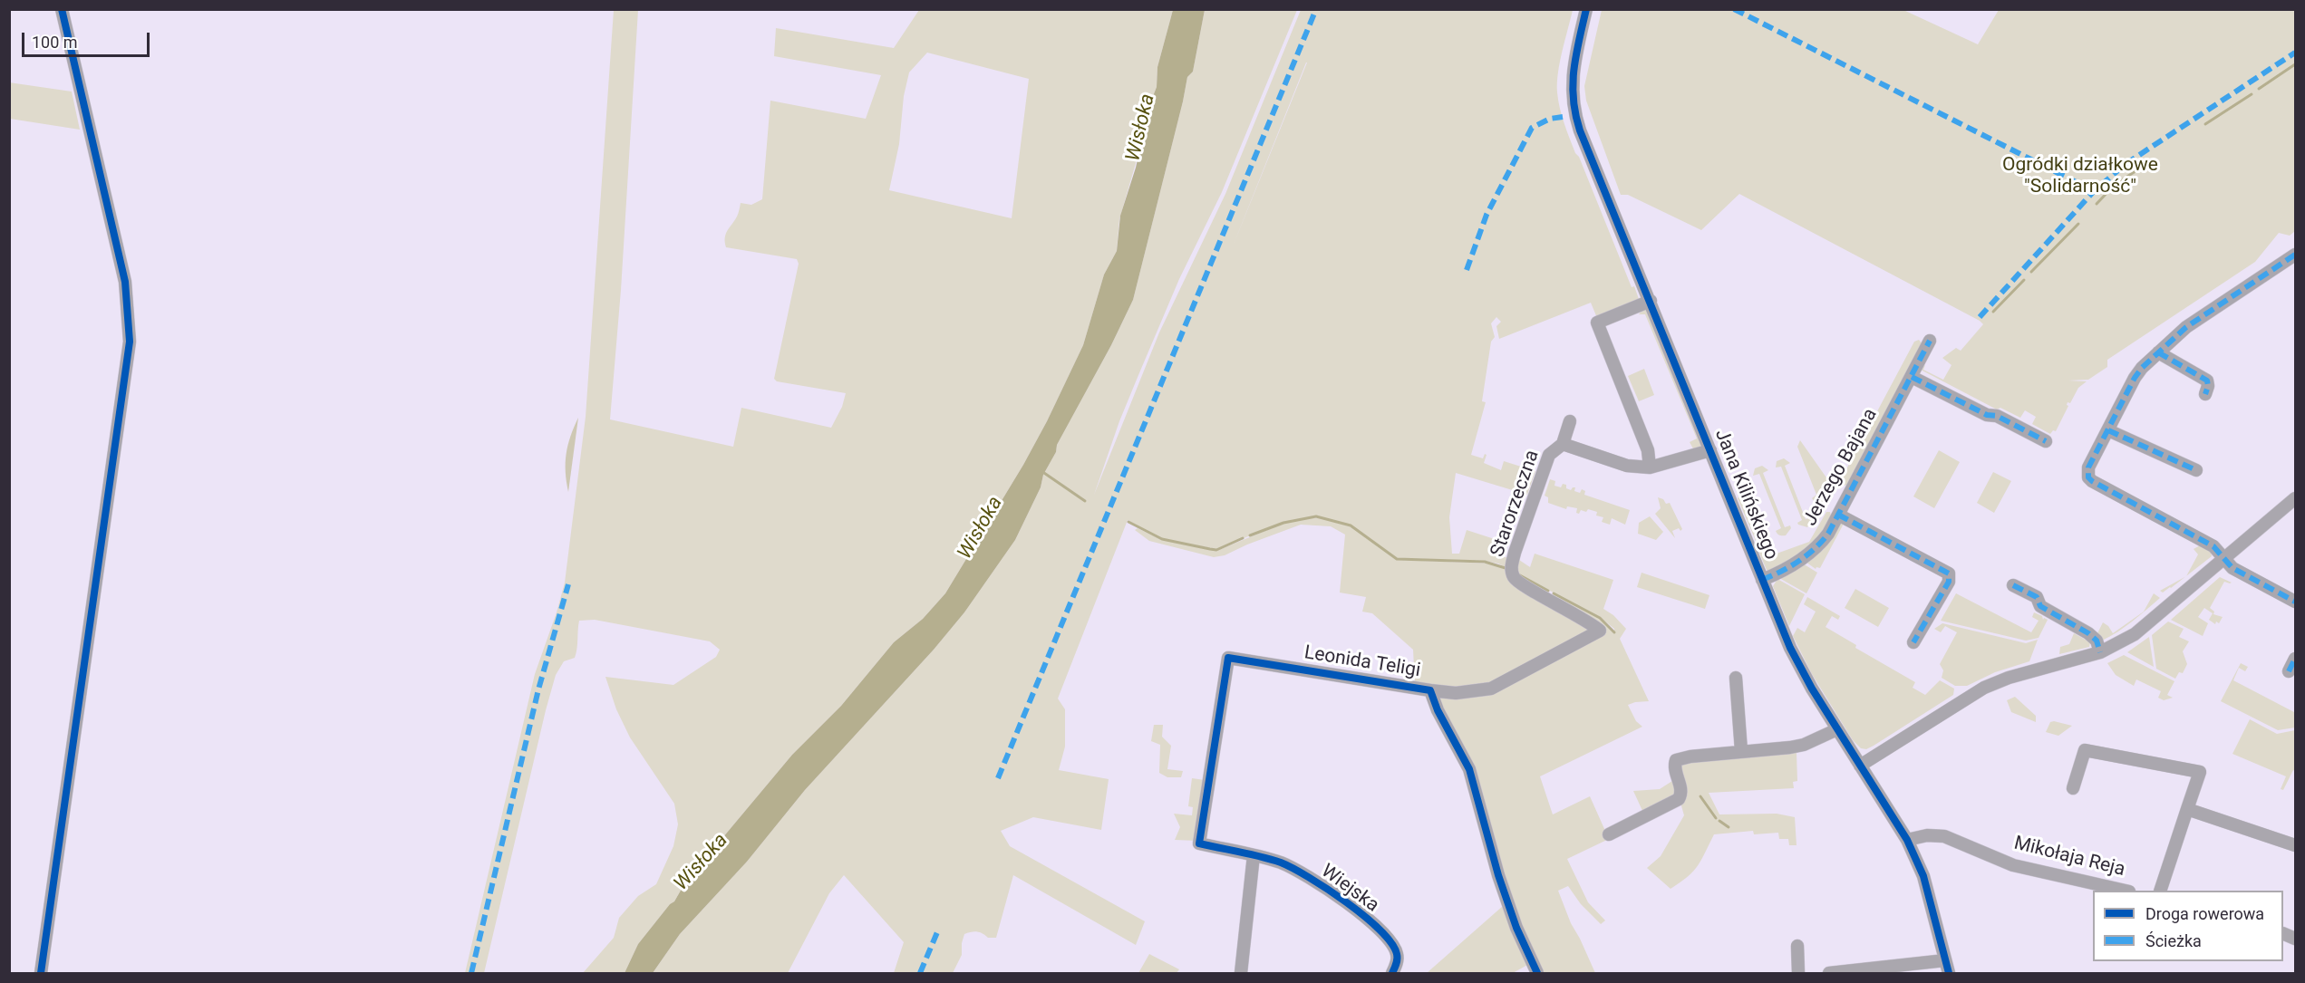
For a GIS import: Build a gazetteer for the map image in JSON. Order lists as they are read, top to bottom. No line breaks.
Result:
{"streets":{"street":["Jerzego Bajana","Jana Kilińskiego","Starorzeczna","Leonida Teligi","Mikołaja Reja","Wiejska"]},"crossings":[["Jerzego Bajana","Jana Kilińskiego"],["Jana Kilińskiego","Starorzeczna"],["Jana Kilińskiego","Mikołaja Reja"],["Starorzeczna","Leonida Teligi"],["Leonida Teligi","Wiejska"]],"water":["Wisłoka"],"parks":["Ogródki działkowe \"Solidarność\""],"legend":["Droga rowerowa","Ścieżka"],"scale_bar":"100 m"}
